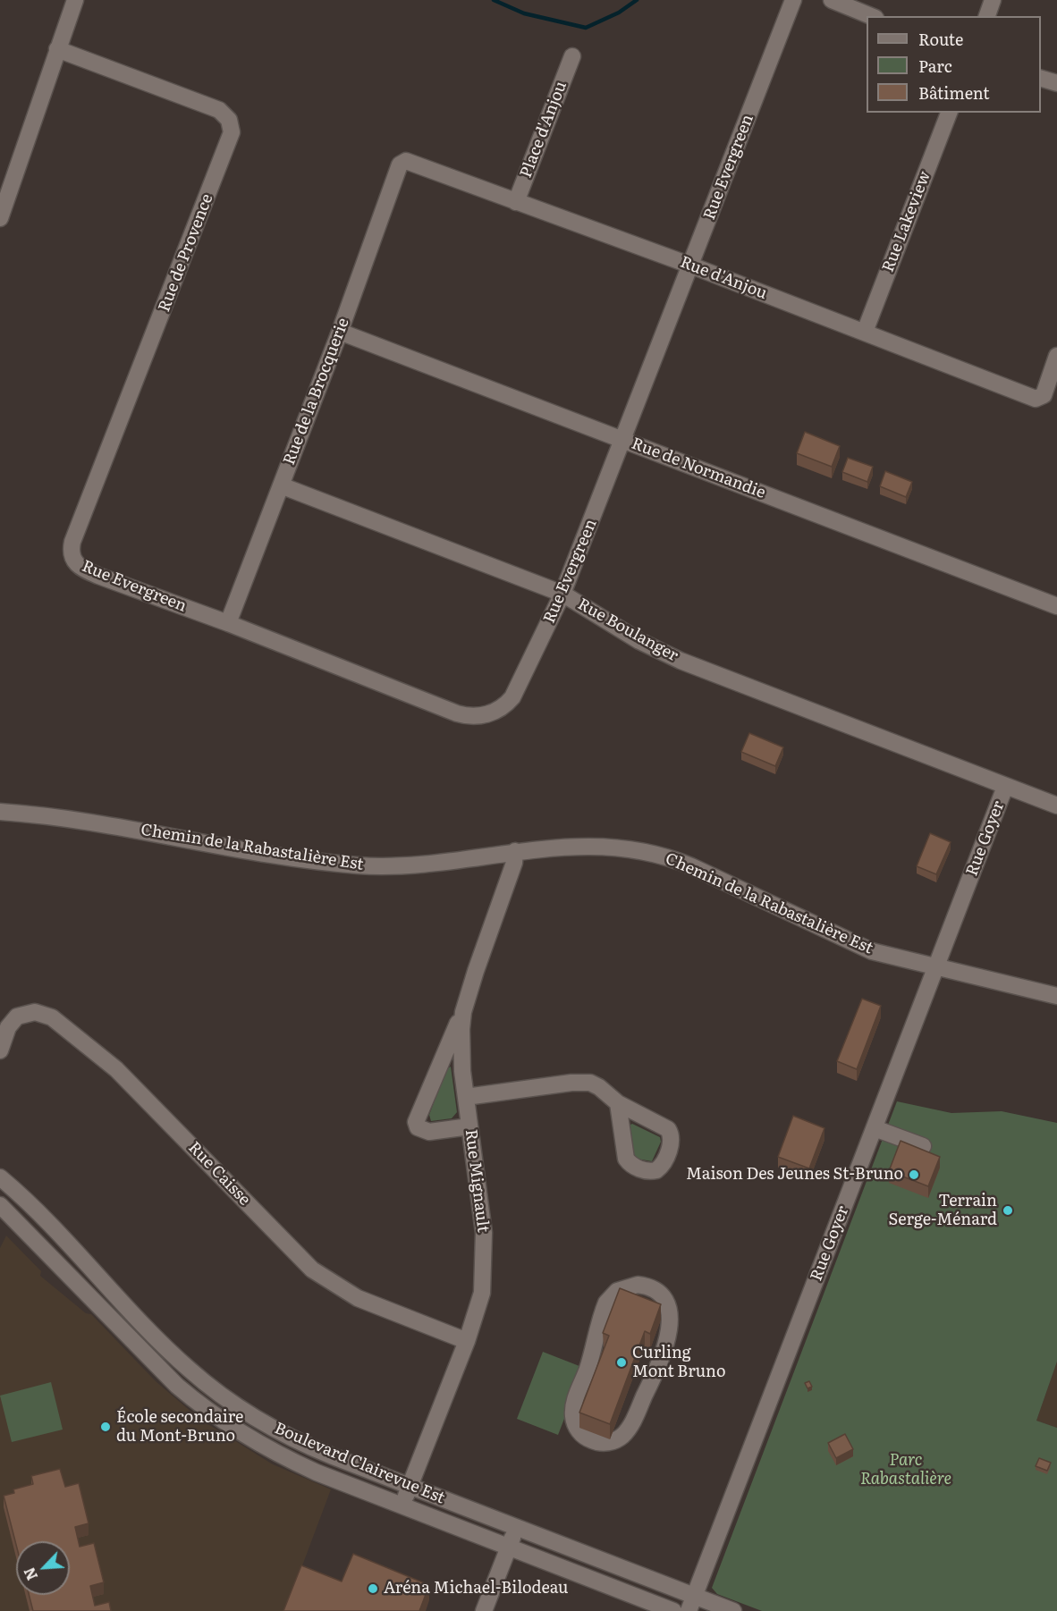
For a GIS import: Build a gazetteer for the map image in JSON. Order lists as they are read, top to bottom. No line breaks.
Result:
{"streets":{"street":["Place d'Anjou","Rue Evergreen","Rue Lakeview","Rue de Provence","Rue d'Anjou","Rue de la Brocquerie","Rue de Normandie","Rue Boulanger","Rue Goyer","Chemin de la Rabastalière Est","Rue Caisse","Rue Mignault","Boulevard Clairevue Est"]},"crossings":[["Place d'Anjou","Rue d'Anjou"],["Rue Evergreen","Rue de Provence"],["Rue Evergreen","Rue d'Anjou"],["Rue Evergreen","Rue de la Brocquerie"],["Rue Evergreen","Rue de Normandie"],["Rue Evergreen","Rue Boulanger"],["Rue Lakeview","Rue d'Anjou"],["Rue d'Anjou","Rue de la Brocquerie"],["Rue de la Brocquerie","Rue de Normandie"],["Rue de la Brocquerie","Rue Boulanger"],["Rue Boulanger","Rue Goyer"],["Rue Goyer","Chemin de la Rabastalière Est"],["Rue Goyer","Boulevard Clairevue Est"],["Chemin de la Rabastalière Est","Rue Mignault"],["Rue Caisse","Rue Mignault"],["Rue Mignault","Boulevard Clairevue Est"]],"parks":["Parc Rabastalière"],"places":["Maison Des Jeunes St-Bruno","Terrain Serge-Ménard","Curling Mont Bruno","École secondaire du Mont-Bruno","Aréna Michael-Bilodeau"],"legend":["Route","Parc","Bâtiment"],"north":"bottom left"}
